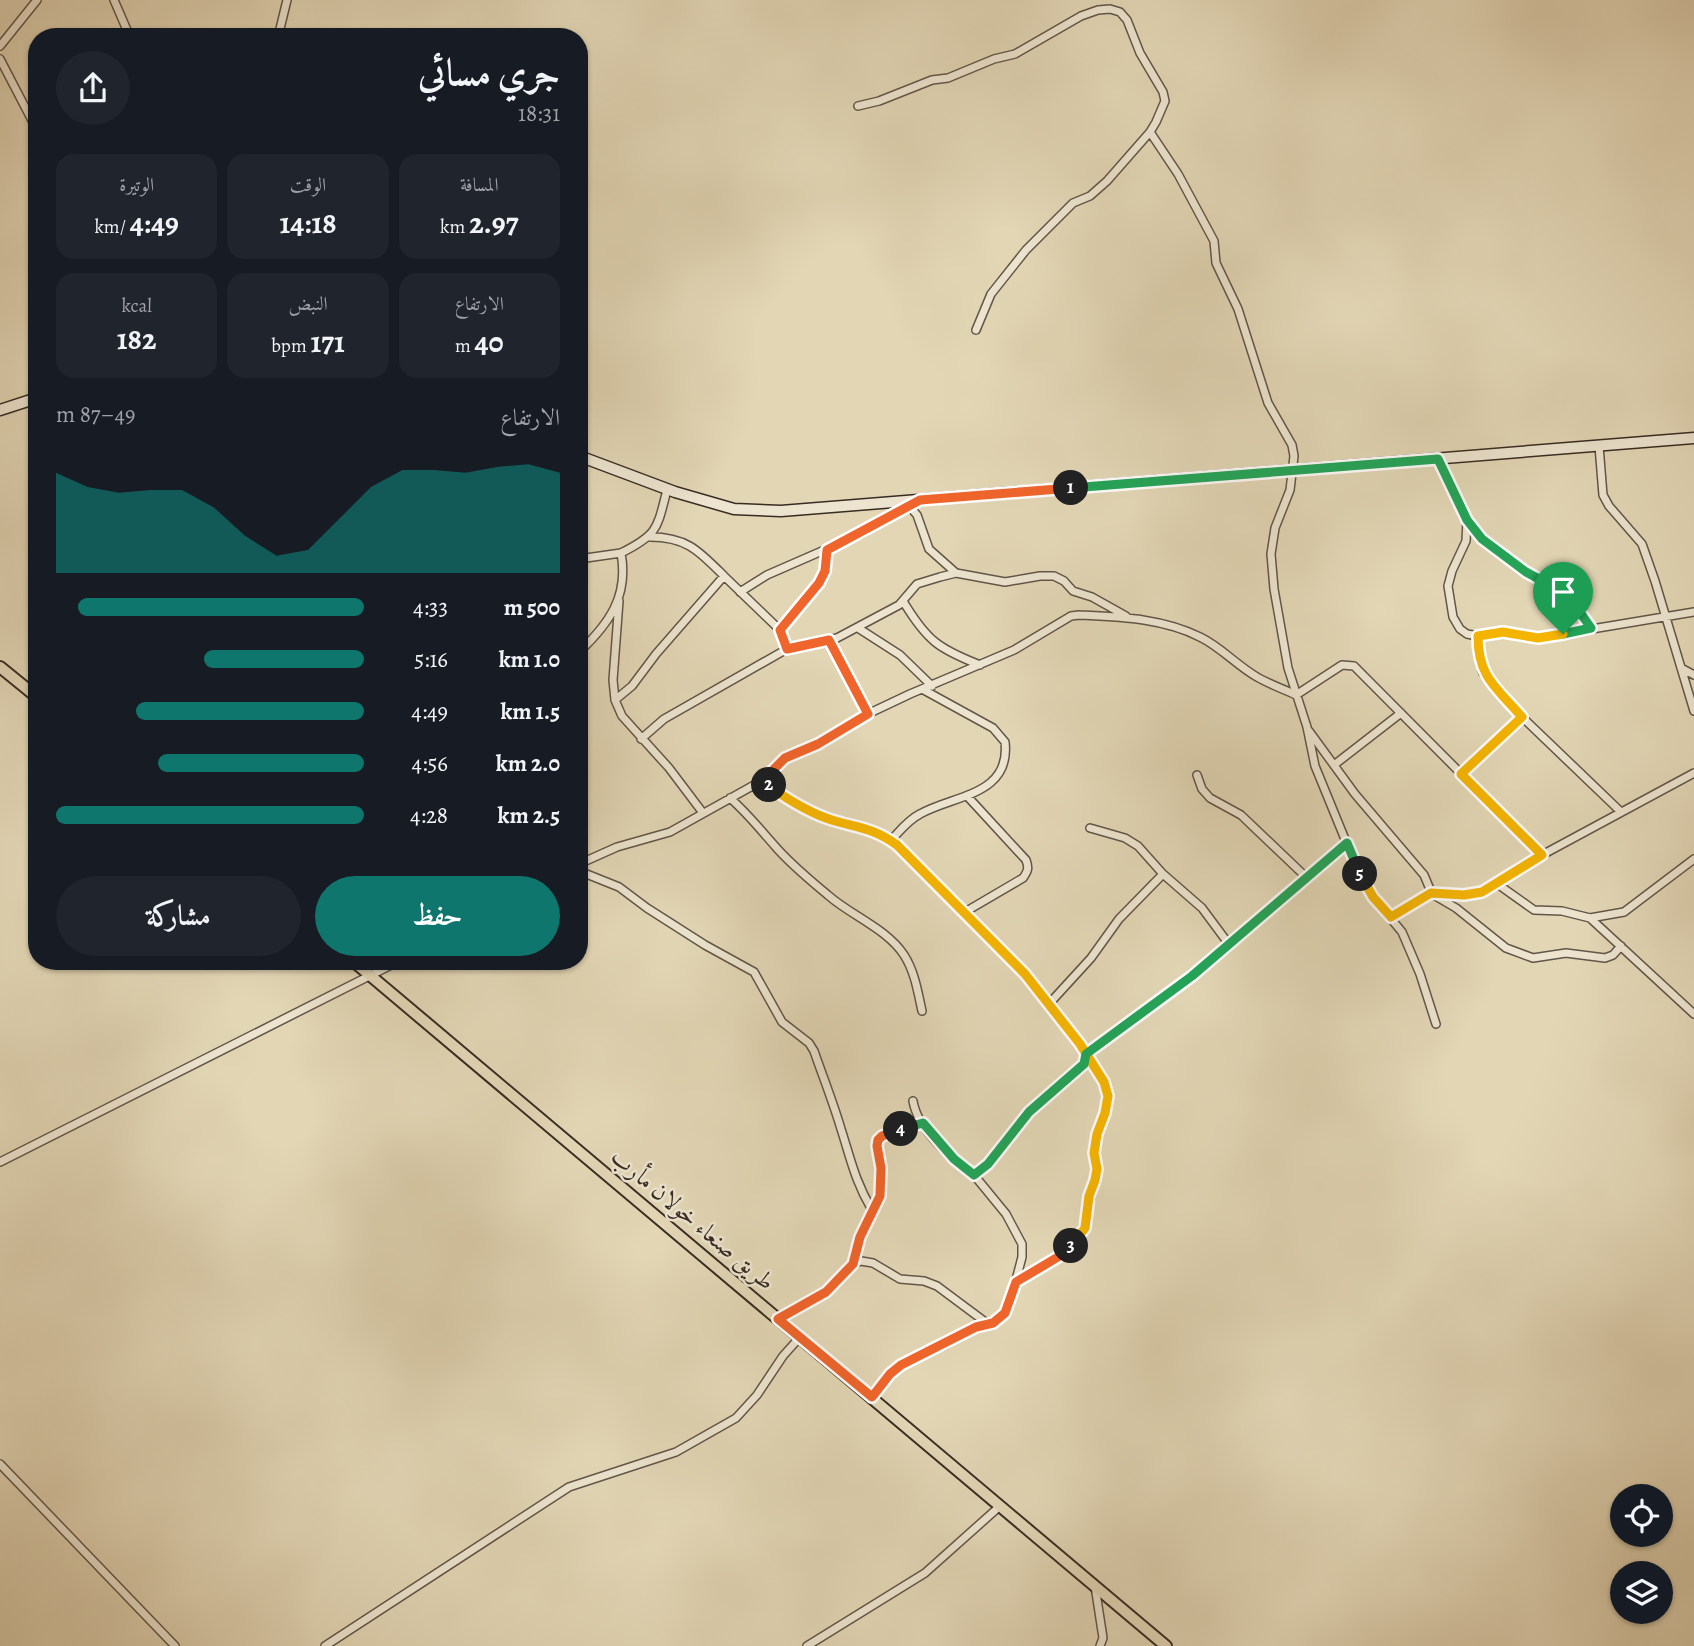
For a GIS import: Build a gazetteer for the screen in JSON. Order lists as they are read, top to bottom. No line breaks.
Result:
{"streets":{"main road":["طريق صنعاء خولان مأرب"]},"page":{"heading":["جري مسائي","18:31"],"stats":[["المسافة","2.97 km"],["الوقت","14:18"],["الوتيرة","4:49 /km"],["الارتفاع","40 m"],["النبض","171 bpm"],["kcal","182"]],"chart":["الارتفاع","49–87 m"],"pins":["1","2","5","4","3"],"list":[{"name":"500 m","note":"4:33"},{"name":"1.0 km","note":"5:16"},{"name":"1.5 km","note":"4:49"},{"name":"2.0 km","note":"4:56"},{"name":"2.5 km","note":"4:28"}],"buttons":["حفظ","مشاركة"]}}
